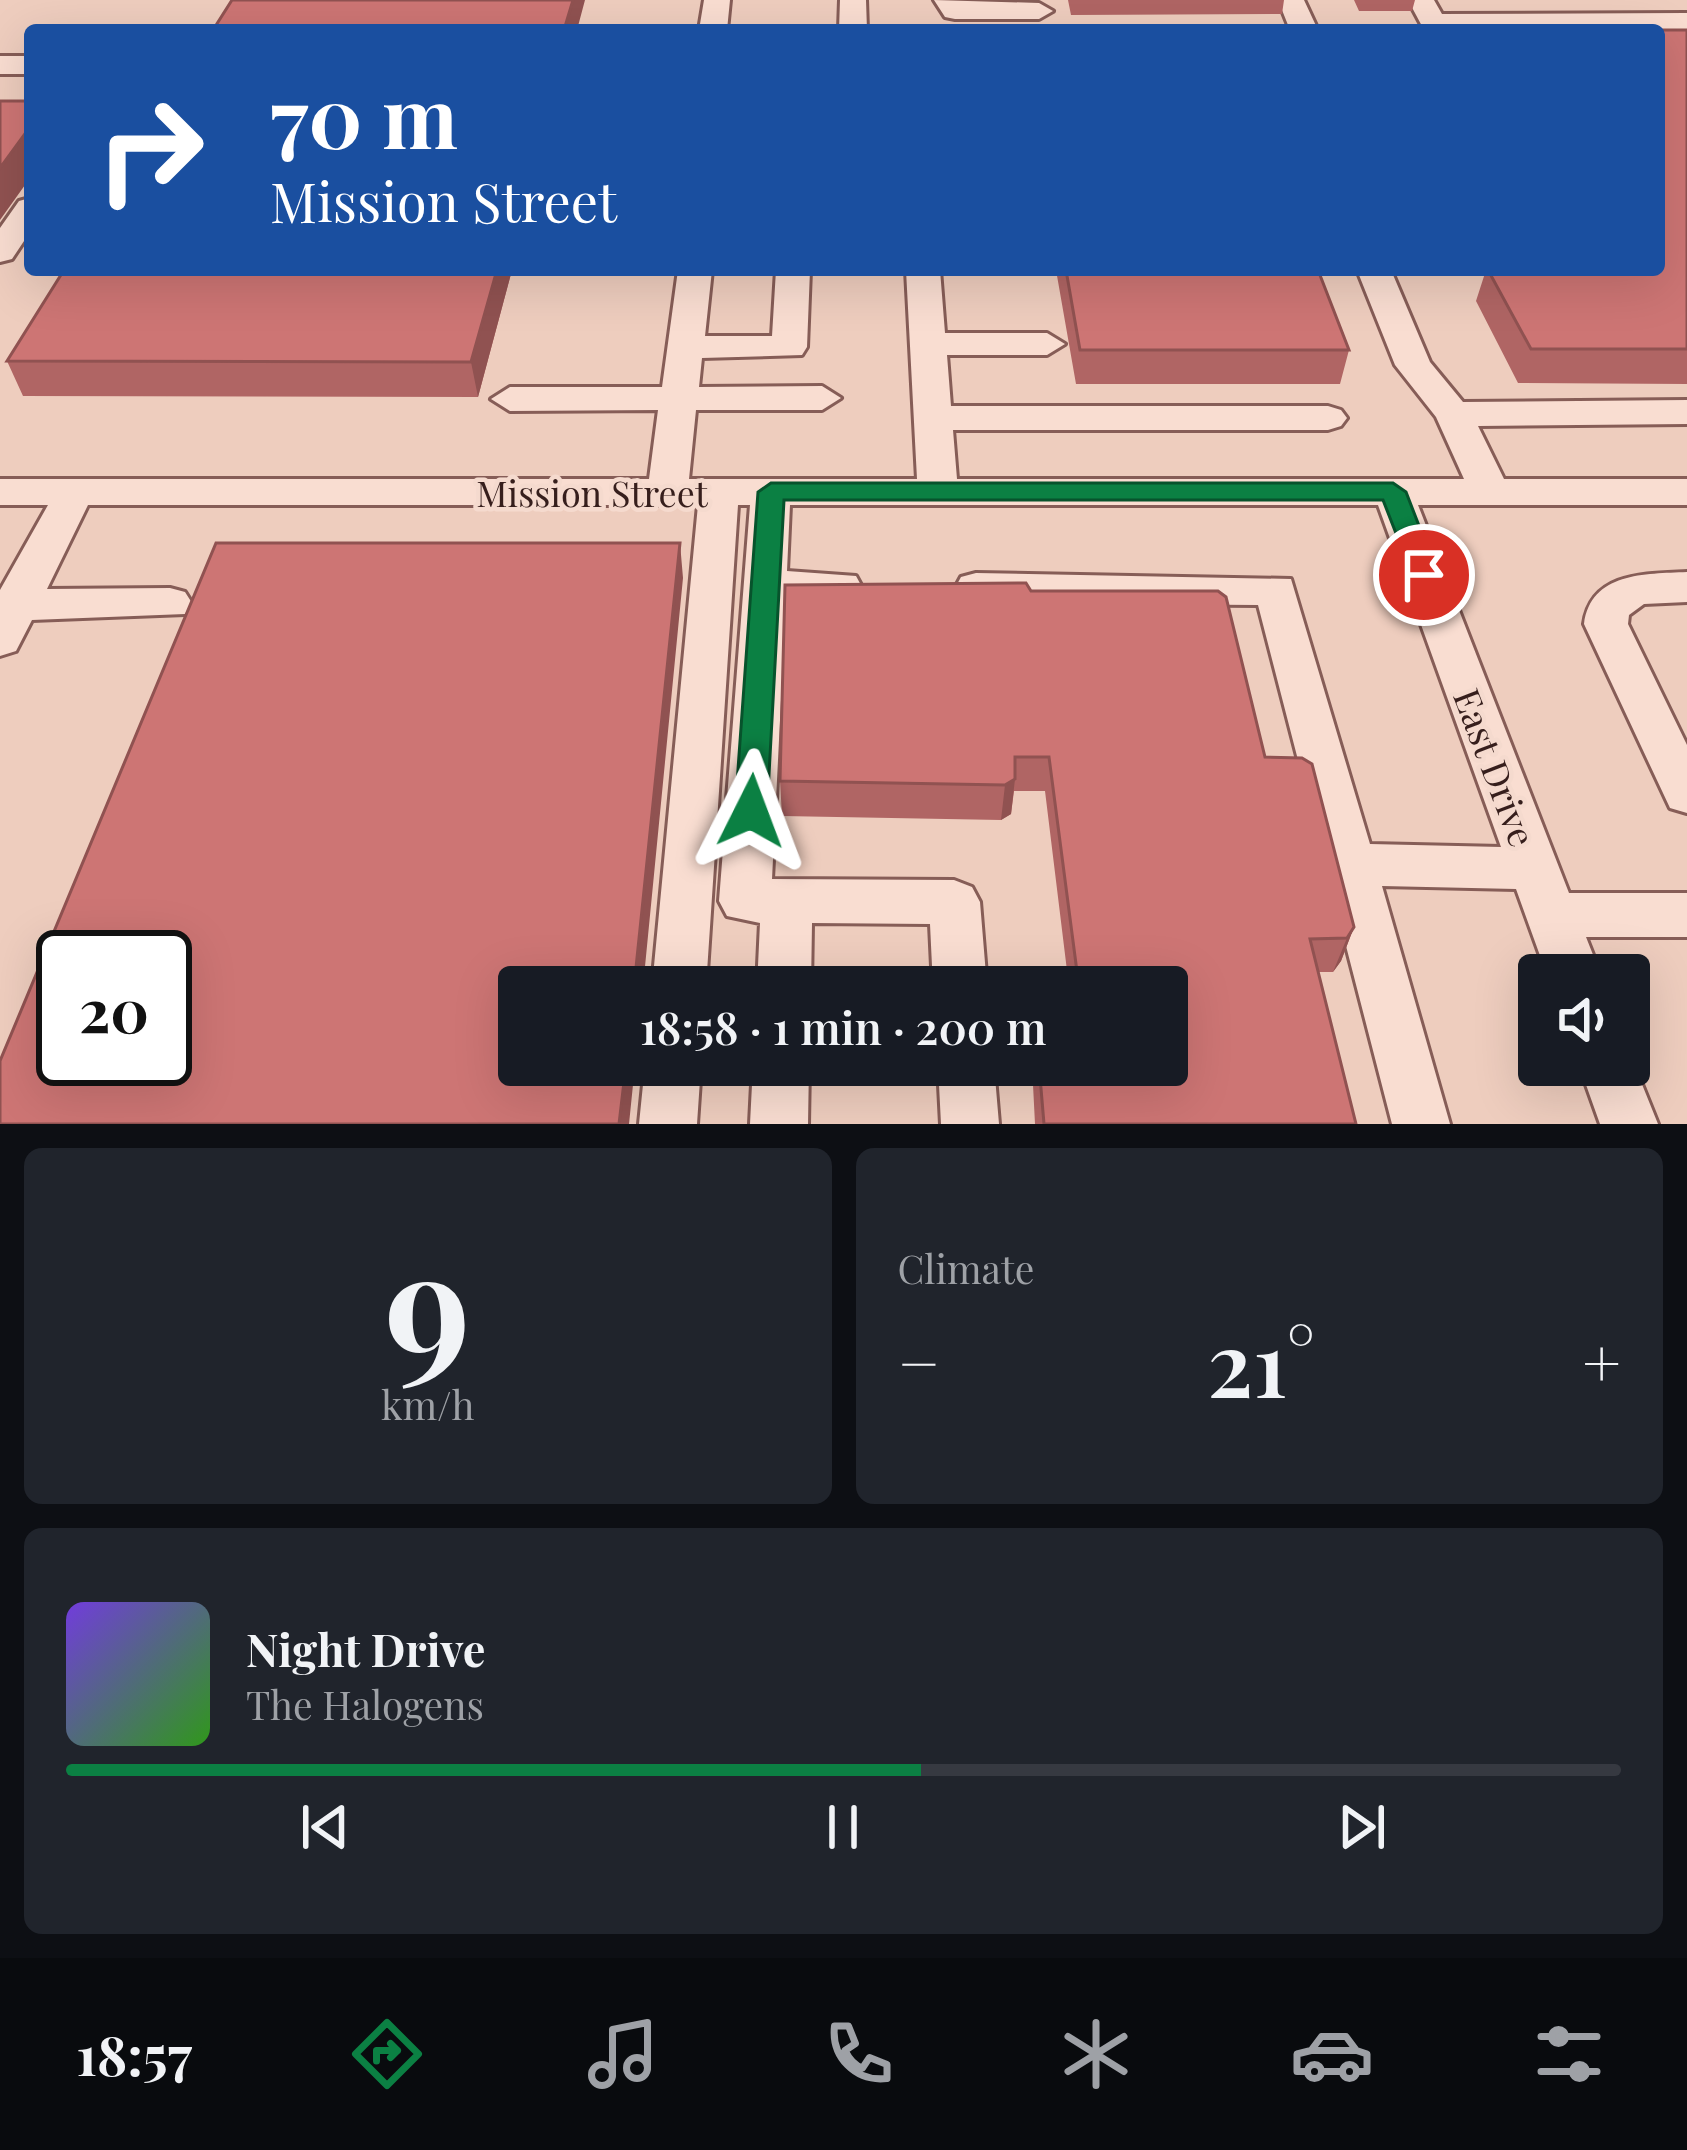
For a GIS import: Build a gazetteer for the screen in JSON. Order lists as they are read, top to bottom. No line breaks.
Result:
{"streets":{"street":["Mission Street","East Drive"]},"crossings":[["Mission Street","East Drive"]],"page":{"turn":["70 m","Mission Street"],"limit":"20","trip":"18:58 · 1 min · 200 m","tile":[["9","km/h"],"Climate"],"heat":["−","21°","+"],"song":["Night Drive","The Halogens"],"tabs":"18:57"}}
